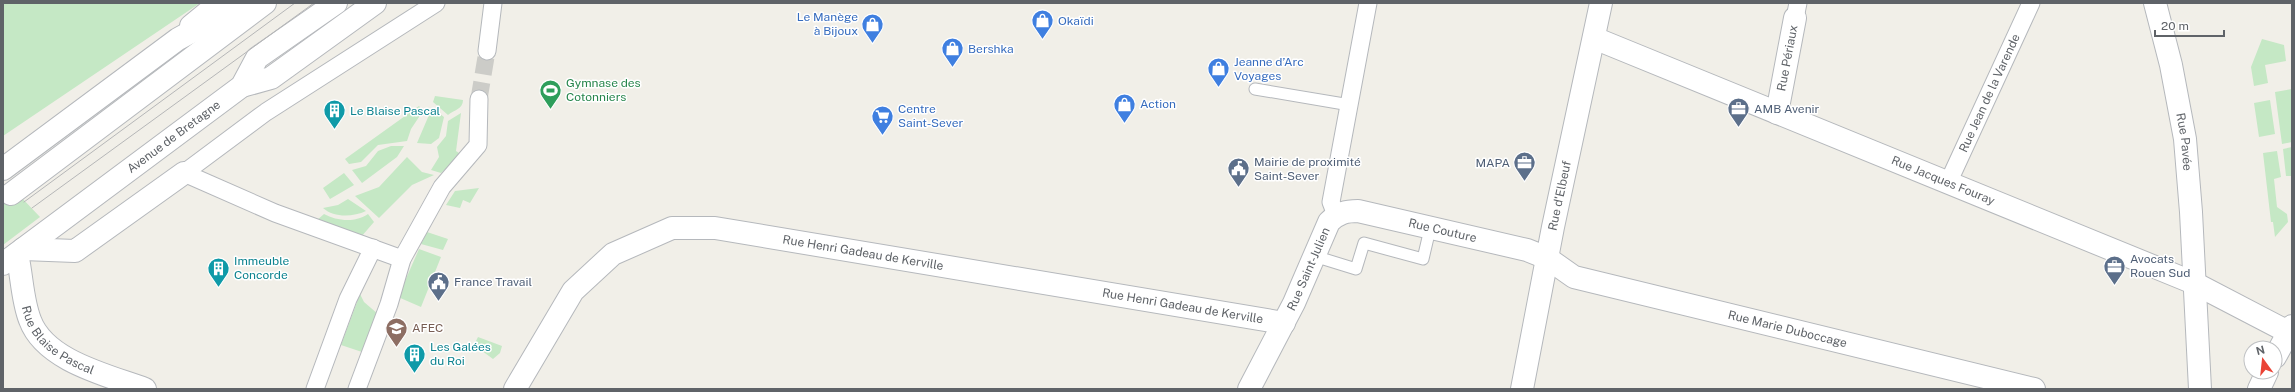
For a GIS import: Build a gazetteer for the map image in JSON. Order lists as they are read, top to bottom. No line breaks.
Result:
{"streets":{"street":["Rue Périaux","Rue Jean de la Varende","Avenue de Bretagne","Rue Pavée","Rue Jacques Fouray","Rue d'Elbeuf","Rue Couture","Rue Henri Gadeau de Kerville","Rue Saint-Julien","Rue Marie Duboccage","Rue Blaise Pascal"]},"crossings":[["Rue Périaux","Rue Jacques Fouray"],["Rue Jean de la Varende","Rue Jacques Fouray"],["Avenue de Bretagne","Rue Blaise Pascal"],["Rue Pavée","Rue Jacques Fouray"],["Rue Jacques Fouray","Rue d'Elbeuf"],["Rue d'Elbeuf","Rue Couture"],["Rue d'Elbeuf","Rue Marie Duboccage"],["Rue Couture","Rue Saint-Julien"],["Rue Couture","Rue Marie Duboccage"],["Rue Henri Gadeau de Kerville","Rue Saint-Julien"]],"places":{"shop":["Okaïdi","Le Manège à Bijoux","Bershka","Jeanne d’Arc Voyages","Action"],"sports":["Gymnase des Cotonniers"],"office":["AMB Avenir","MAPA","Avocats Rouen Sud"],"building":["Le Blaise Pascal","Immeuble Concorde","Les Galées du Roi"],"supermarket":["Centre Saint-Sever"],"public building":["Mairie de proximité Saint-Sever","France Travail"],"school or university":["AFEC"]},"scale_bar":"20 m","north":"top"}
